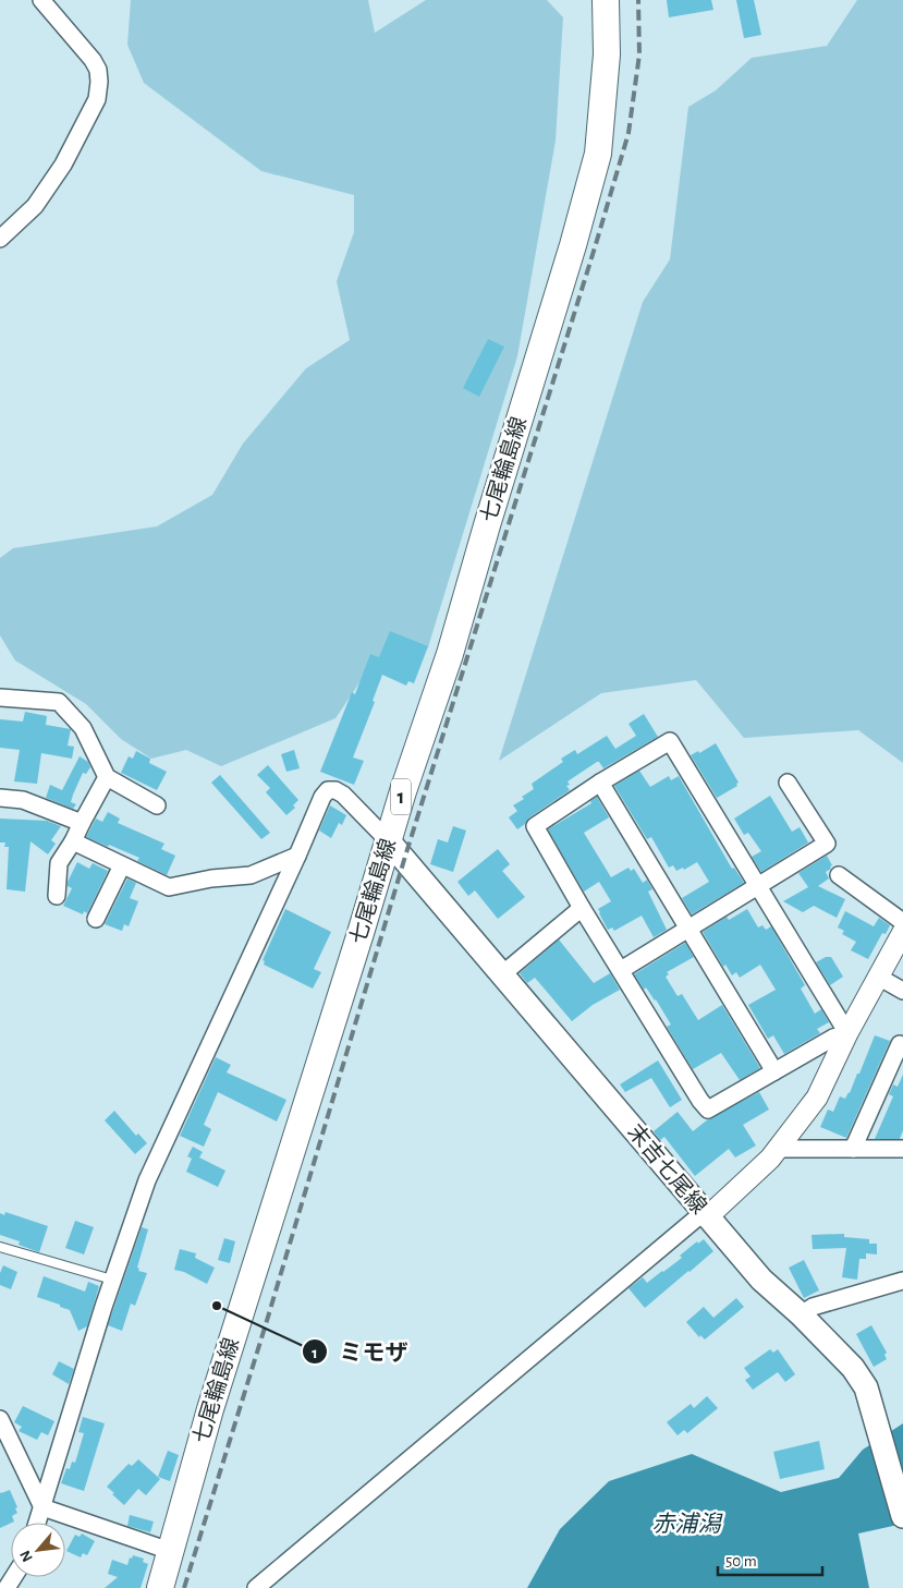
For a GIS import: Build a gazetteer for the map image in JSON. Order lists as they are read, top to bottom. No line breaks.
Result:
{"streets":{"main road":["七尾輪島線","1","末吉七尾線"]},"crossings":[["七尾輪島線","末吉七尾線"]],"water":["赤浦潟"],"places":["ミモザ"],"scale_bar":"50 m","north":"bottom left"}
